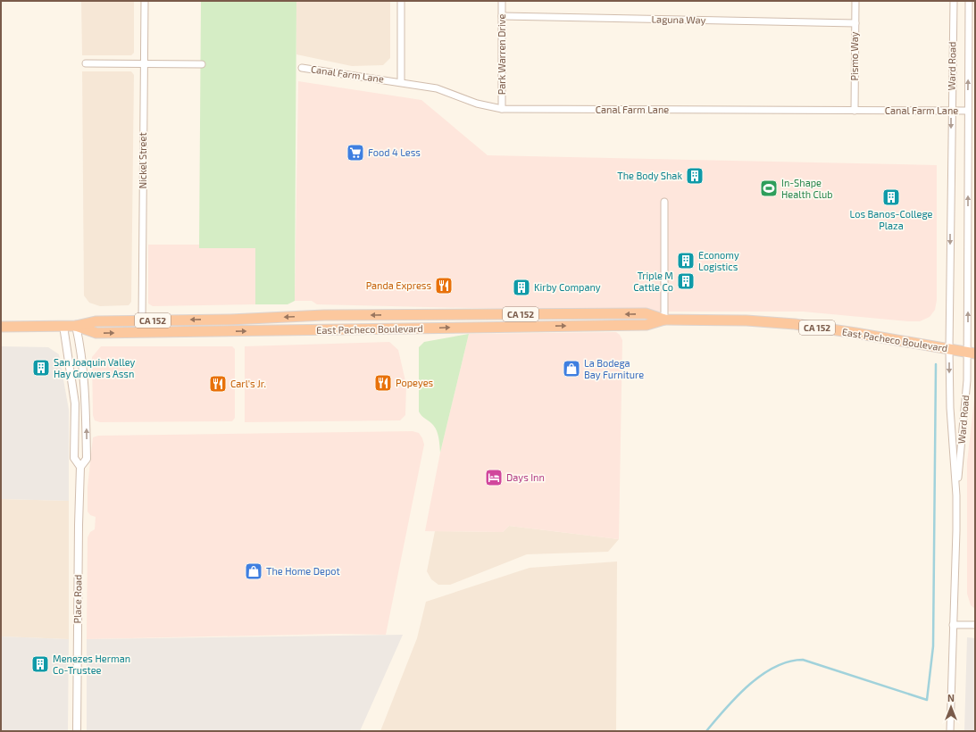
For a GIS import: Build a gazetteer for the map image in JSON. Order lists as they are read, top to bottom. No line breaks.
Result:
{"streets":{"highway":["CA 152","East Pacheco Boulevard"],"street":["Laguna Way","Park Warren Drive","Pismo Way","Ward Road","Canal Farm Lane","Nickel Street","Place Road"]},"crossings":[["Laguna Way","Park Warren Drive"],["Laguna Way","Pismo Way"],["Park Warren Drive","Canal Farm Lane"],["Pismo Way","Canal Farm Lane"],["Ward Road","Canal Farm Lane"],["Ward Road","East Pacheco Boulevard"],["Nickel Street","East Pacheco Boulevard"],["East Pacheco Boulevard","Place Road"]],"places":{"supermarket":["Food 4 Less"],"building":["The Body Shak","Los Banos-College Plaza","Economy Logistics","Triple M Cattle Co","Kirby Company","San Joaquin Valley Hay Growers Assn","Menezes Herman Co-Trustee"],"sports":["In-Shape Health Club"],"restaurant":["Panda Express","Popeyes","Carl's Jr."],"shop":["La Bodega Bay Furniture","The Home Depot"],"hotel":["Days Inn"]},"north":"top"}
